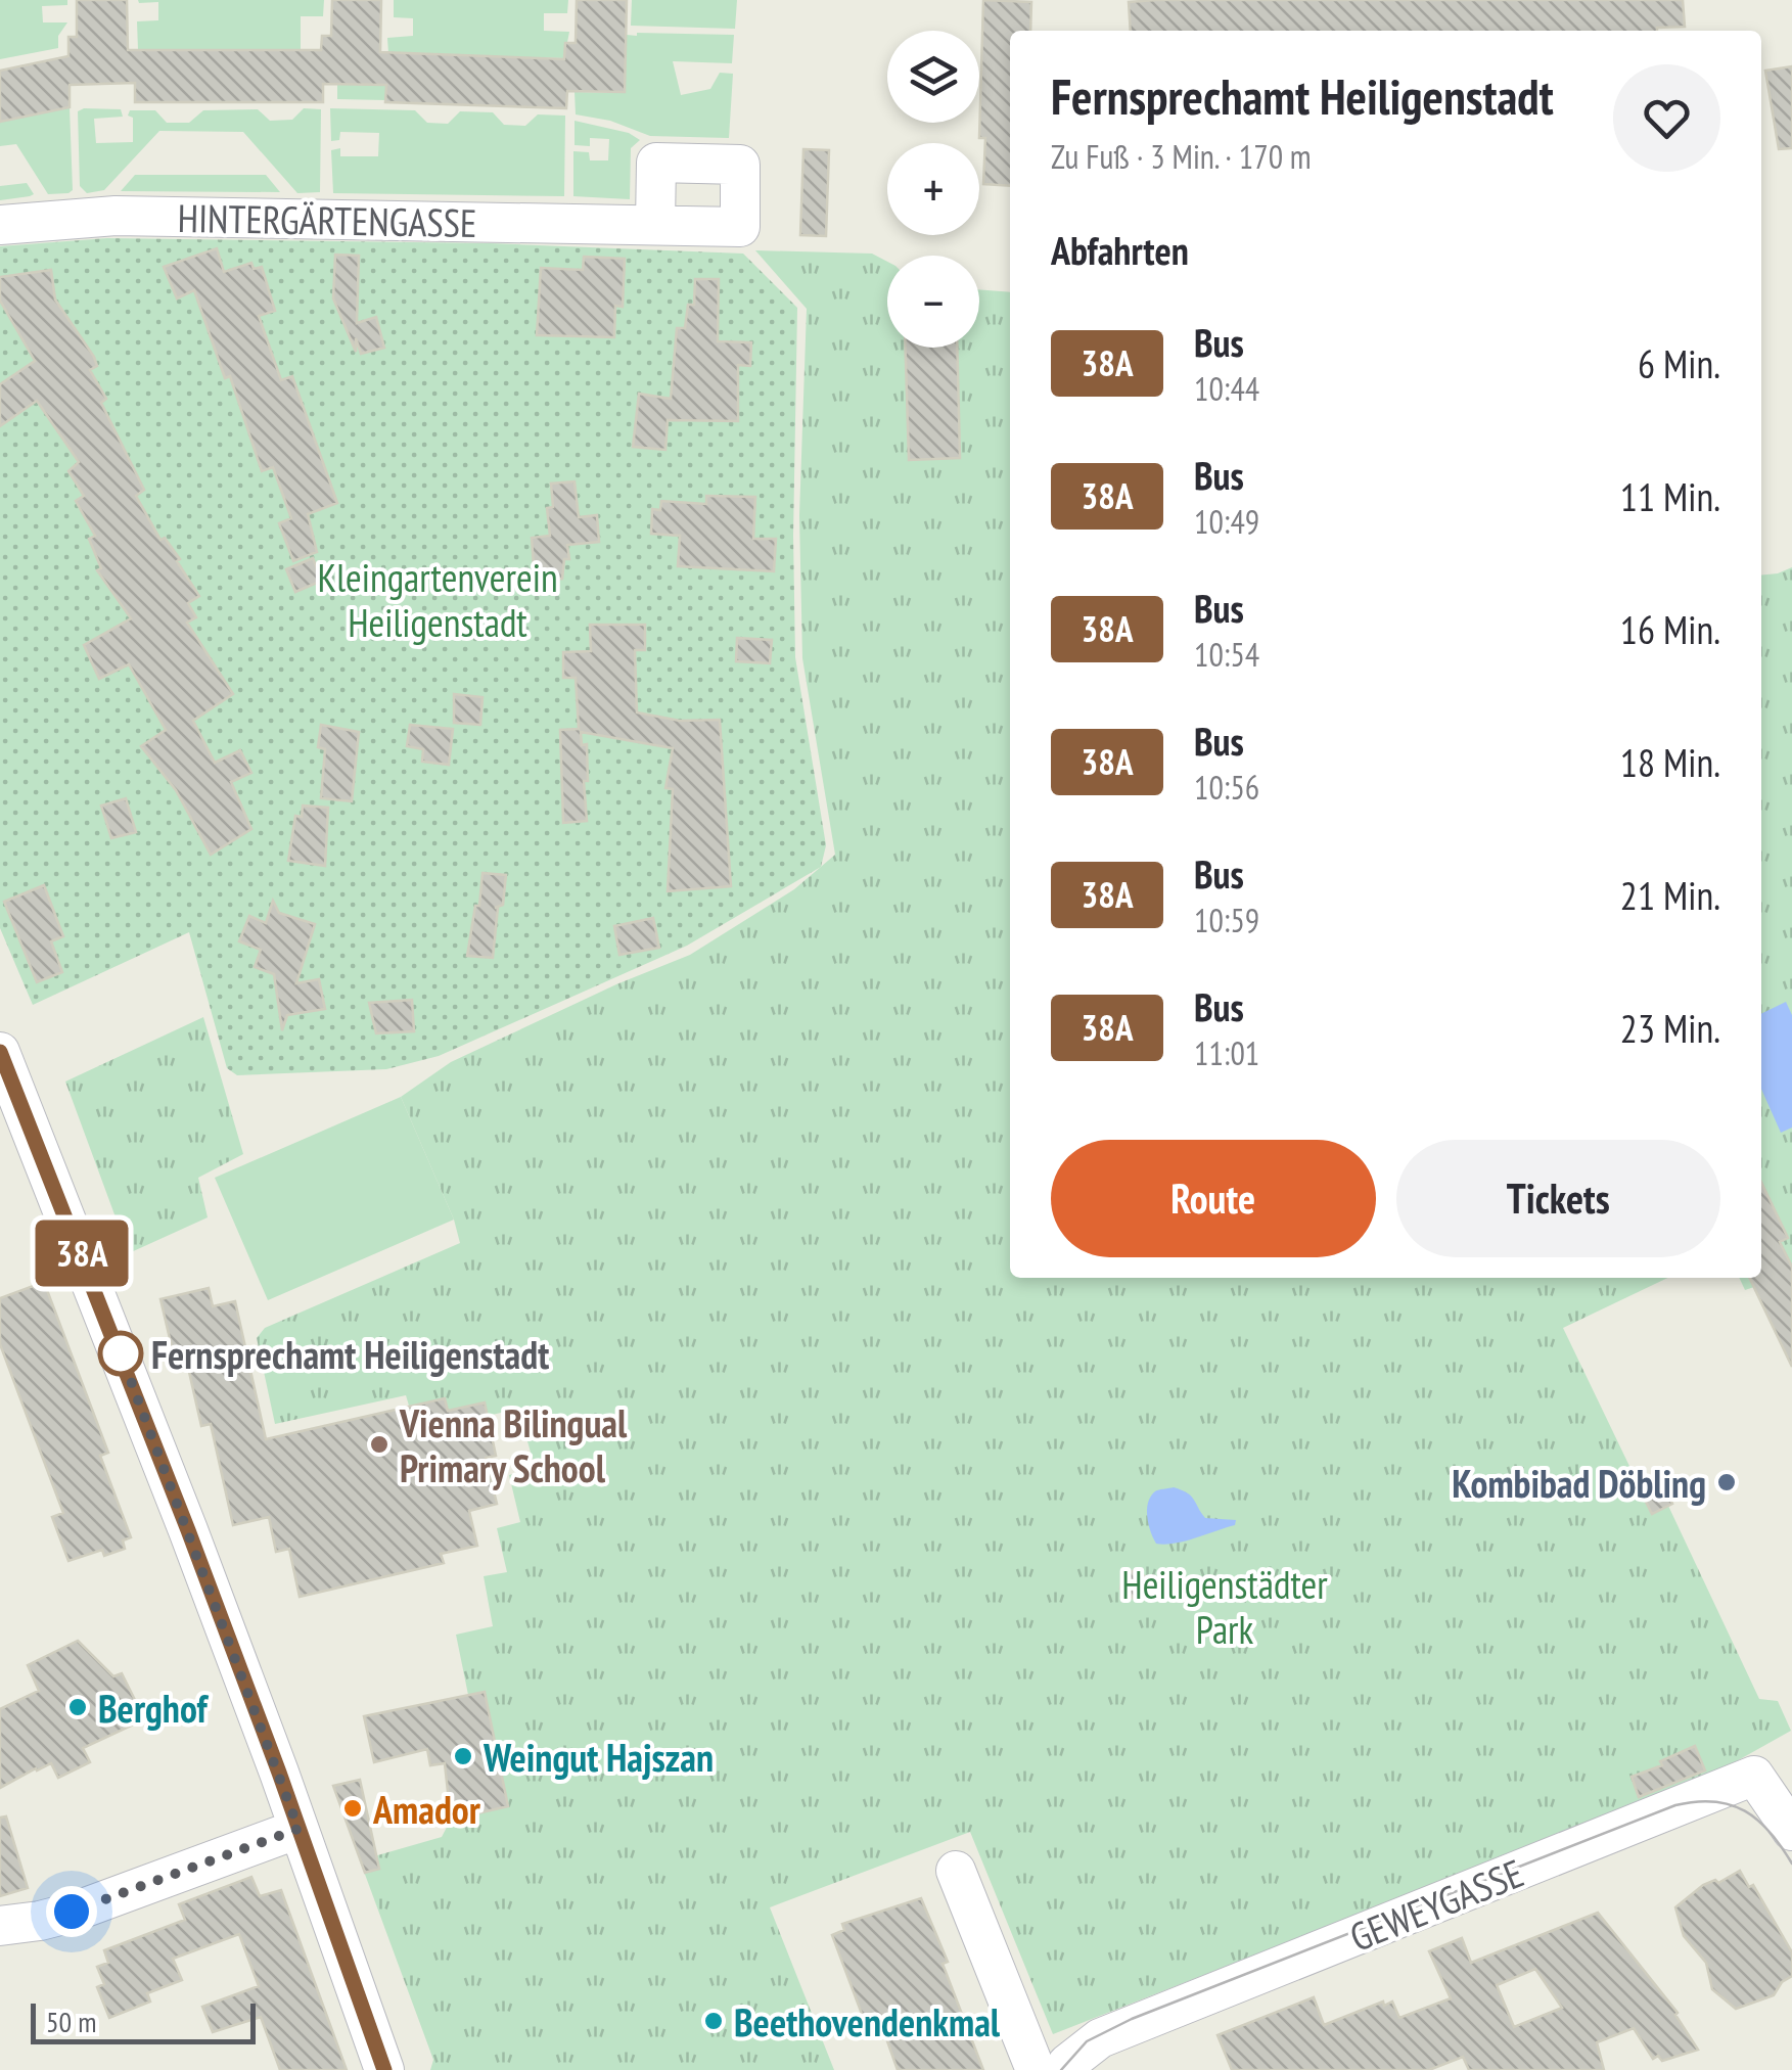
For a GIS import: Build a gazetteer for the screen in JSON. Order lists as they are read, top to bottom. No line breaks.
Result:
{"streets":{"street":["HINTERGÄRTENGASSE","GEWEYGASSE"]},"parks":["Kleingartenverein Heiligenstadt","Heiligenstädter Park"],"places":["Fernsprechamt Heiligenstadt","Vienna Bilingual Primary School","Kombibad Döbling","Berghof","Weingut Hajszan","Amador","Beethovendenkmal"],"lines":["bus line 38A"],"scale_bar":"50 m","page":{"on_map":"38A","map_buttons":["+","−"],"heading":[["Fernsprechamt Heiligenstadt","Zu Fuß · 3 Min. · 170 m"],"Abfahrten"],"list":[{"mark":"38A","name":"Bus","note":"10:44","value":"6 Min."},{"mark":"38A","name":"Bus","note":"10:49","value":"11 Min."},{"mark":"38A","name":"Bus","note":"10:54","value":"16 Min."},{"mark":"38A","name":"Bus","note":"10:56","value":"18 Min."},{"mark":"38A","name":"Bus","note":"10:59","value":"21 Min."},{"mark":"38A","name":"Bus","note":"11:01","value":"23 Min."}],"buttons":["Route","Tickets"],"scale":"50 m"}}
